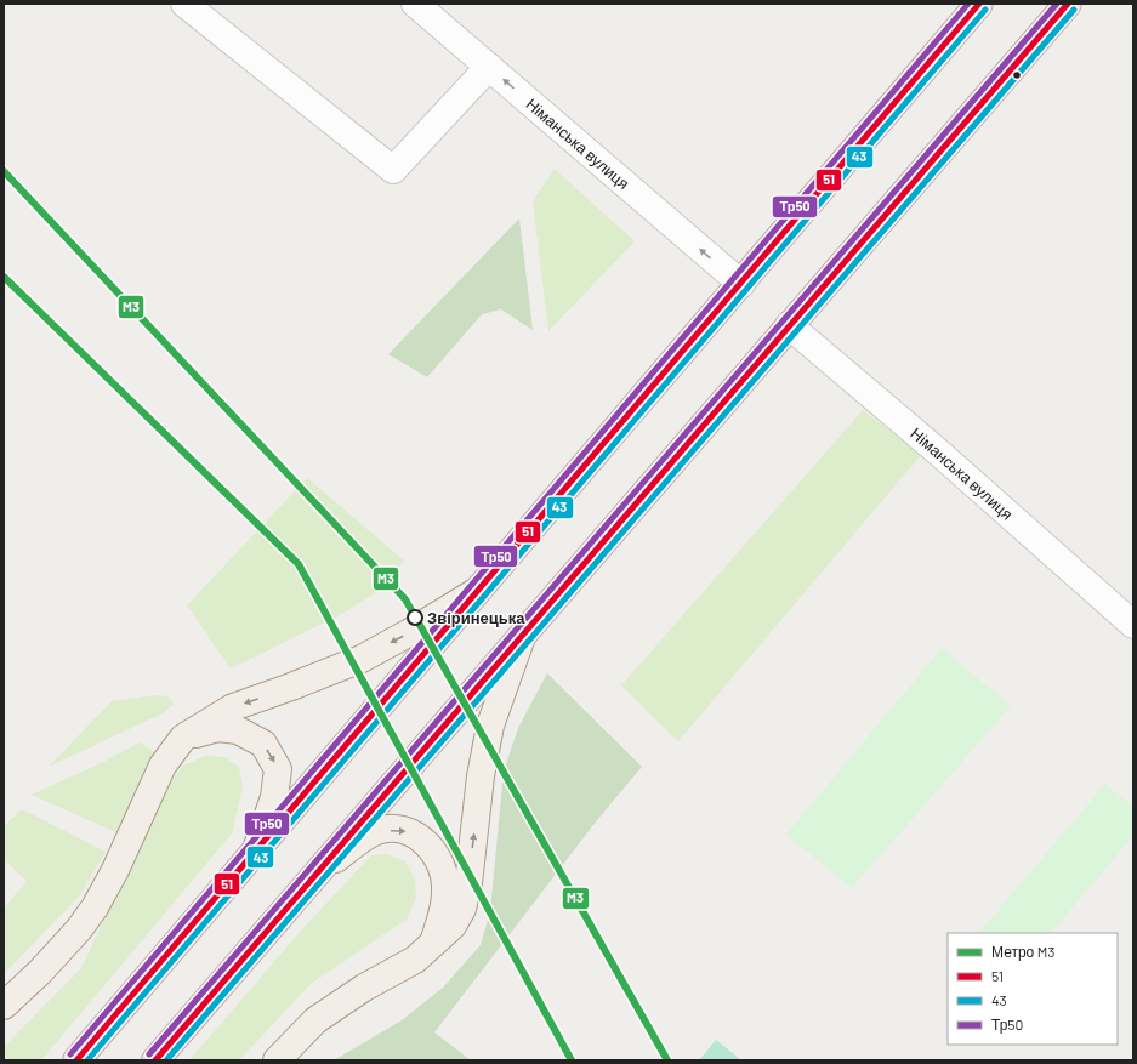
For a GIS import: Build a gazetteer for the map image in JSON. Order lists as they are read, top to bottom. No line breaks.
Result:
{"streets":{"street":["Німанська вулиця"]},"one_way":["Німанська вулиця"],"places":["Звіринецька"],"lines":["transit line 51","transit line Тр50","transit line 43","metro line M3"],"legend":["Метро M3","51","43","Тр50"]}
